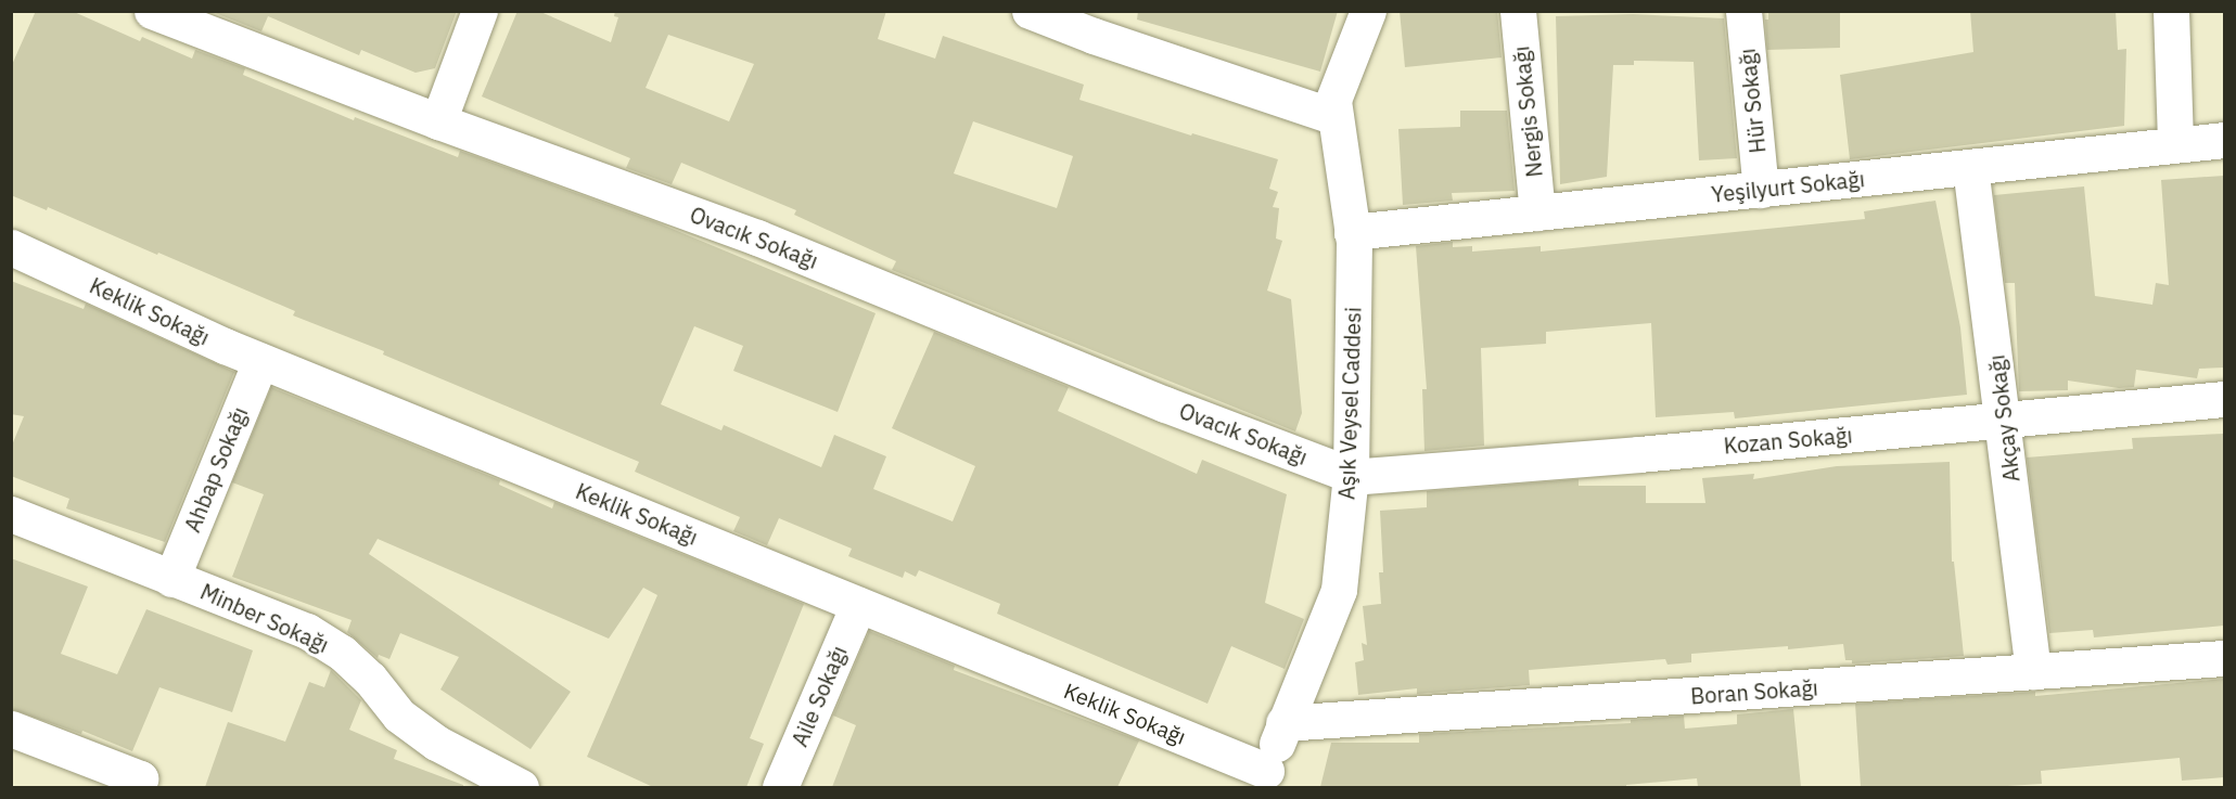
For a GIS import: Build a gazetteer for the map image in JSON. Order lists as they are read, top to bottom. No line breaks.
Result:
{"streets":{"street":["Hür Sokağı","Nergis Sokağı","Yeşilyurt Sokağı","Ovacık Sokağı","Keklik Sokağı","Aşık Veysel Caddesi","Akçay Sokağı","Kozan Sokağı","Ahbap Sokağı","Minber Sokağı","Boran Sokağı","Aile Sokağı"]},"crossings":[["Hür Sokağı","Yeşilyurt Sokağı"],["Nergis Sokağı","Yeşilyurt Sokağı"],["Yeşilyurt Sokağı","Aşık Veysel Caddesi"],["Yeşilyurt Sokağı","Akçay Sokağı"],["Ovacık Sokağı","Aşık Veysel Caddesi"],["Ovacık Sokağı","Kozan Sokağı"],["Keklik Sokağı","Aşık Veysel Caddesi"],["Keklik Sokağı","Ahbap Sokağı"],["Keklik Sokağı","Aile Sokağı"],["Aşık Veysel Caddesi","Kozan Sokağı"],["Aşık Veysel Caddesi","Boran Sokağı"],["Akçay Sokağı","Kozan Sokağı"],["Akçay Sokağı","Boran Sokağı"],["Ahbap Sokağı","Minber Sokağı"]]}
